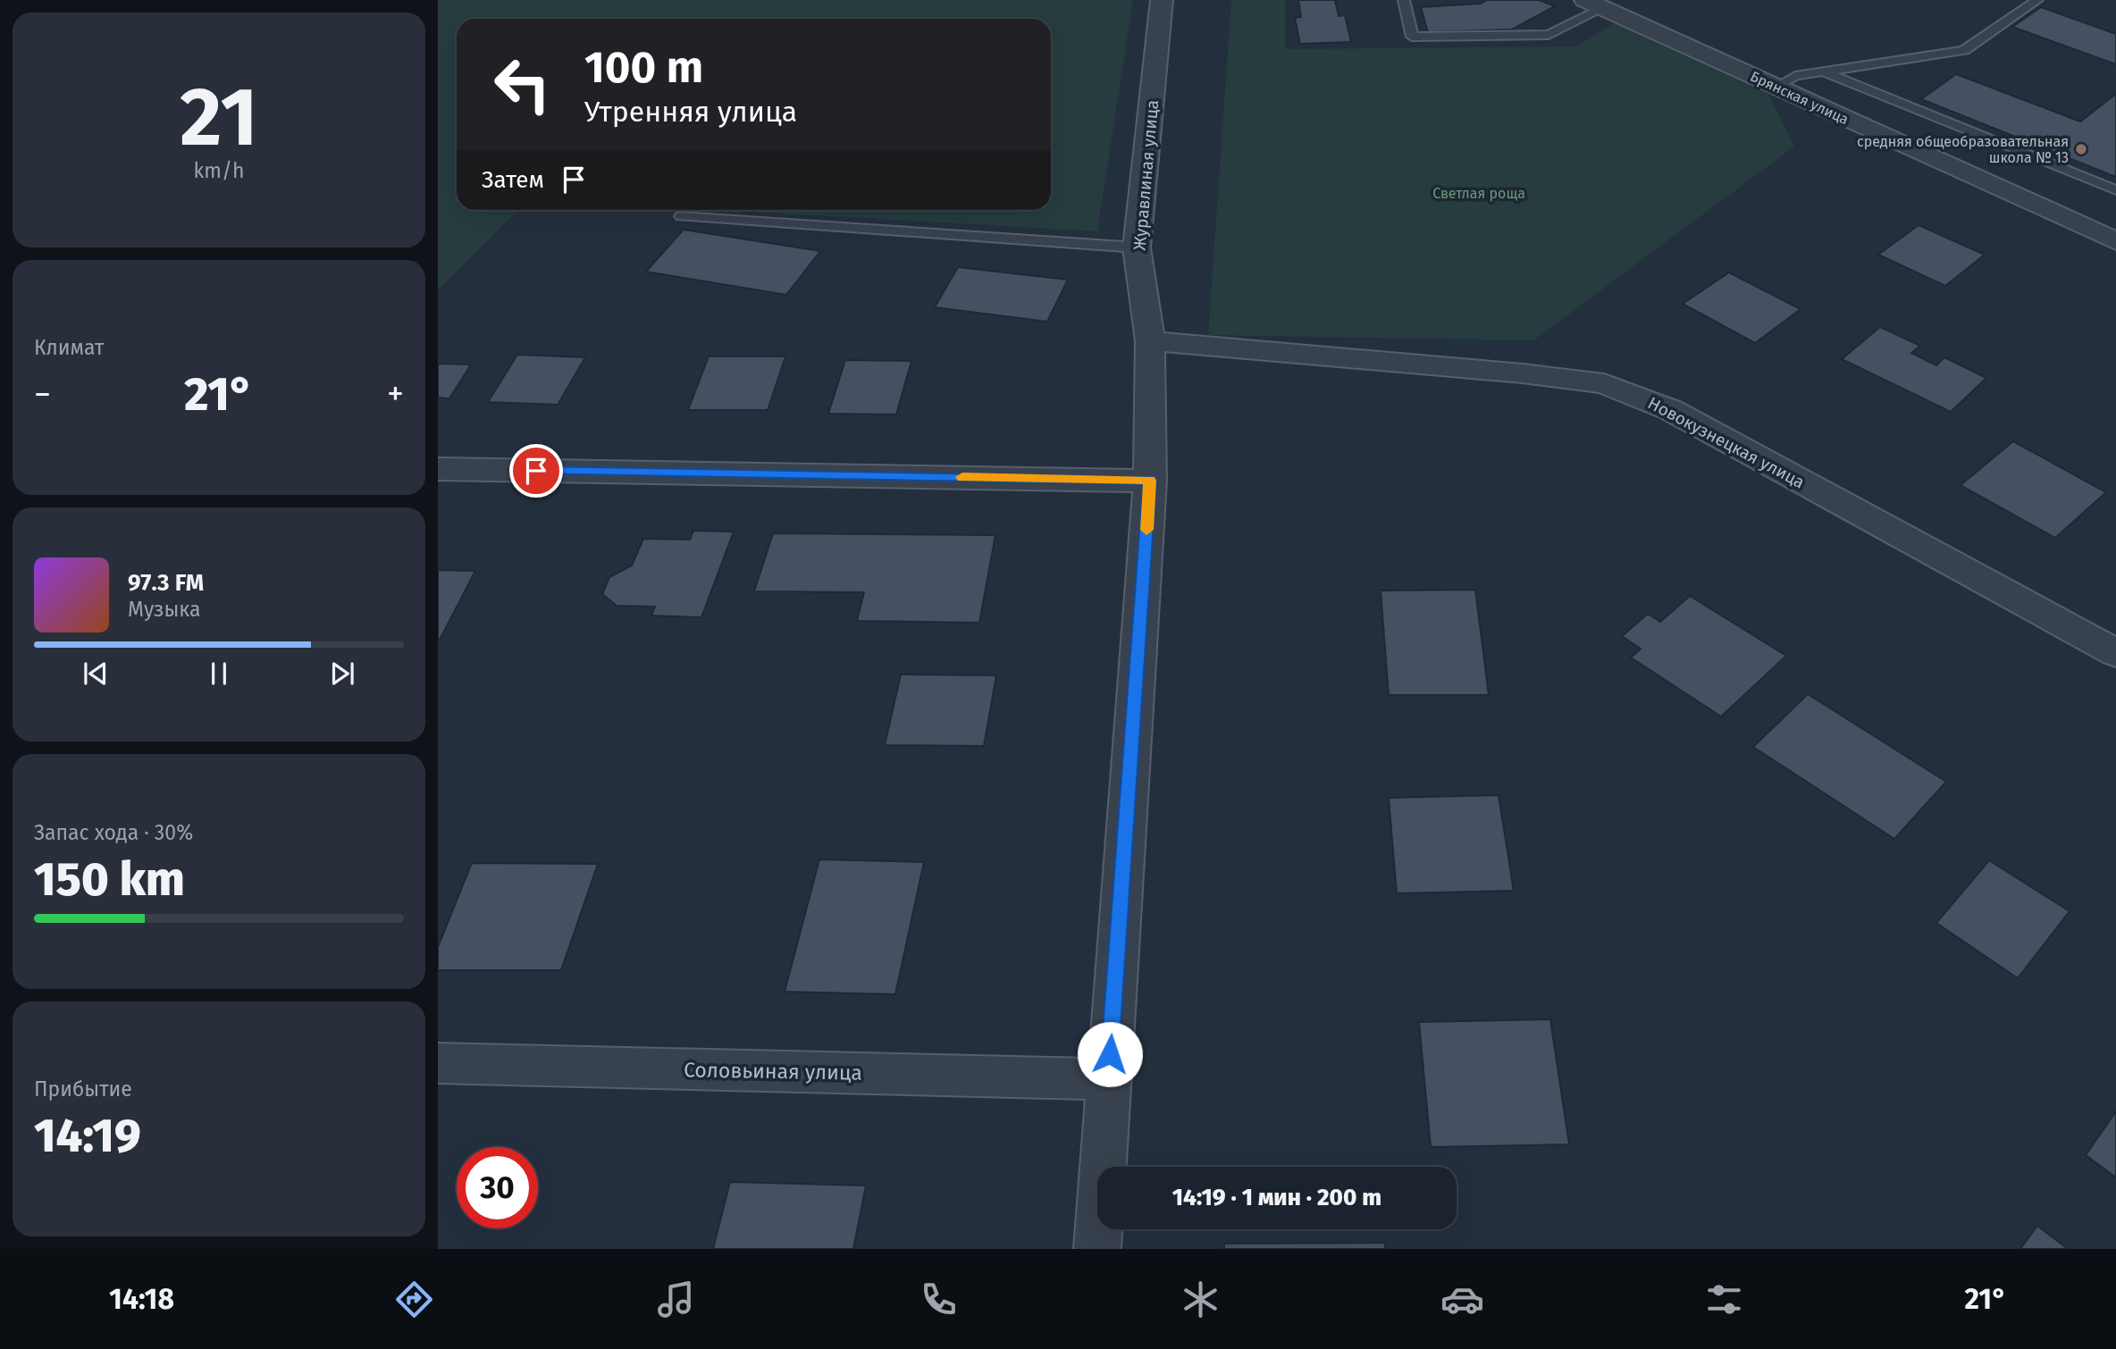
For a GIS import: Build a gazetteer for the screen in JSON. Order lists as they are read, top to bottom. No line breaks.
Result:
{"streets":{"street":["Брянская улица","Журавлиная улица","Новокузнецкая улица","Соловьиная улица"]},"crossings":[["Журавлиная улица","Новокузнецкая улица"],["Журавлиная улица","Соловьиная улица"]],"parks":["Светлая роща"],"places":["средняя общеобразовательная школа № 13"],"page":{"tile":[["21","km/h"],"Климат",["Запас хода · 30%","150 km"],["Прибытие","14:19"]],"turn":["100 m","Утренняя улица"],"then":"Затем","heat":["−","21°","+"],"song":["97.3 FM","Музыка"],"limit":"30","trip":"14:19 · 1 мин · 200 m","tabs":["14:18","21°"]}}
